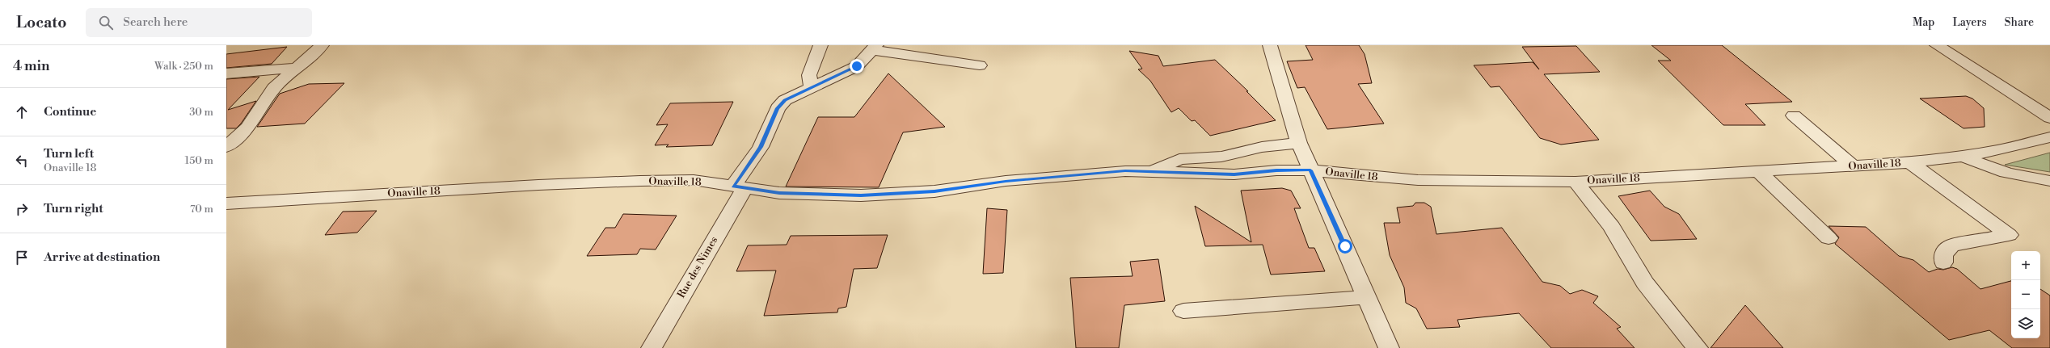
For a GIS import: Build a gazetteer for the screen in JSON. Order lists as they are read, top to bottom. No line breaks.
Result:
{"streets":{"street":["Onaville 18","Rue des Nimes"]},"crossings":[["Onaville 18","Rue des Nimes"]],"page":{"header":"Locato","search":"Search here","nav":["Map","Layers","Share"],"heading":["4 min","Walk · 250 m"],"list":[["Continue","30 m"],["Turn left","Onaville 18","150 m"],["Turn right","70 m"],"Arrive at destination"],"map_buttons":["+","−"]}}
